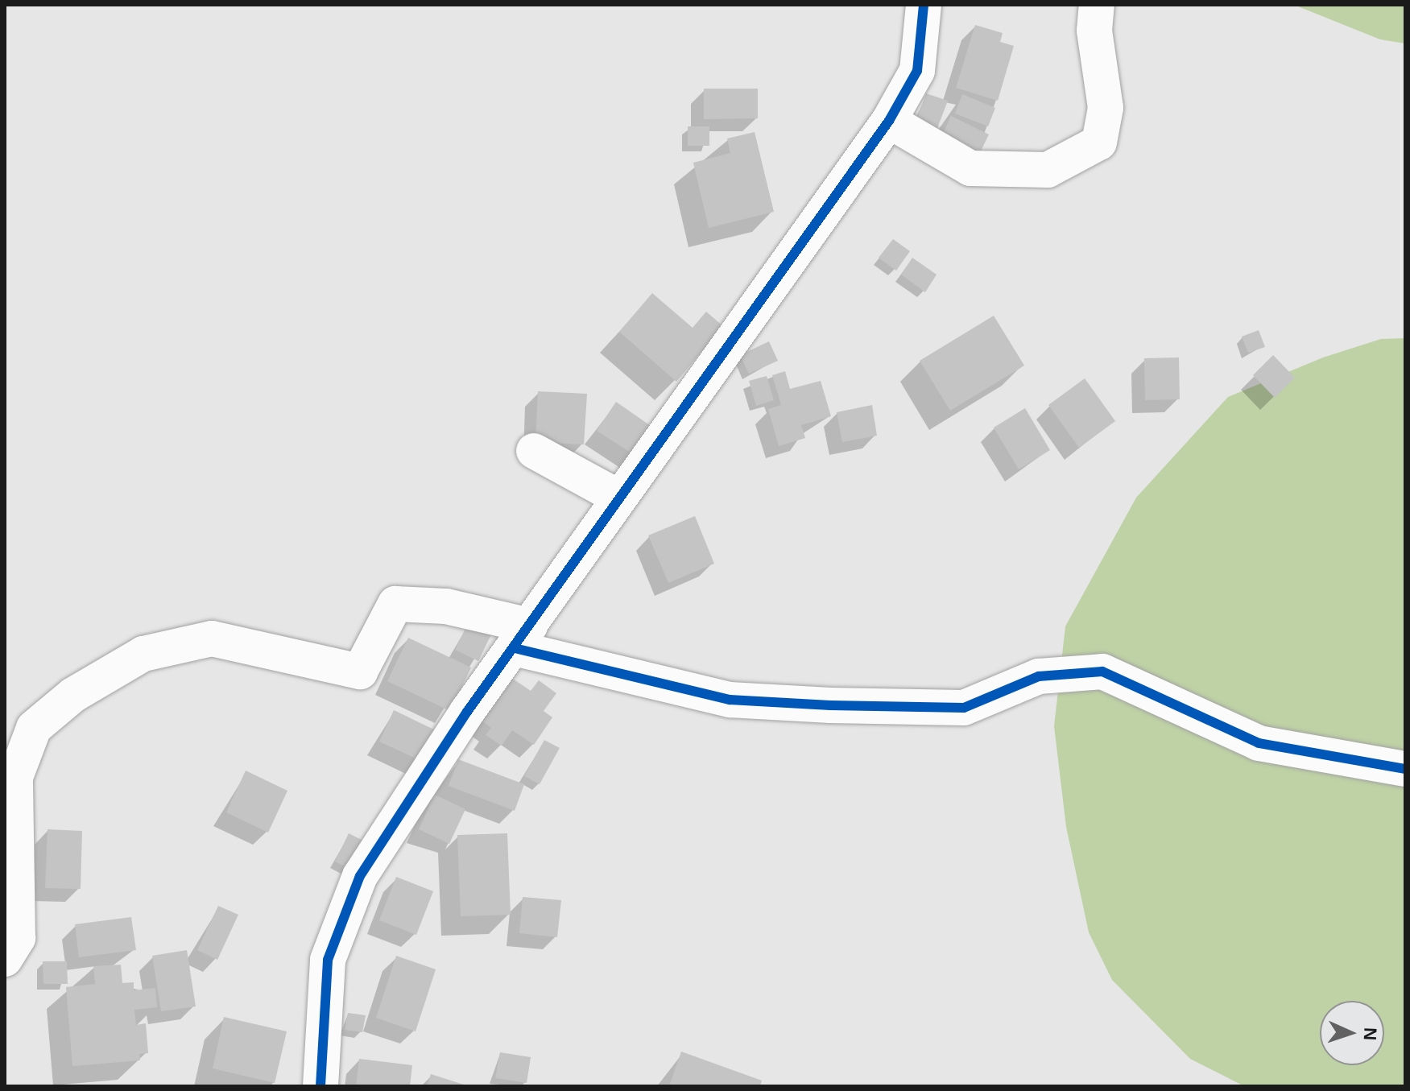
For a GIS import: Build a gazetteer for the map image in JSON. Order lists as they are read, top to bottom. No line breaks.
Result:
{"north":"right"}
